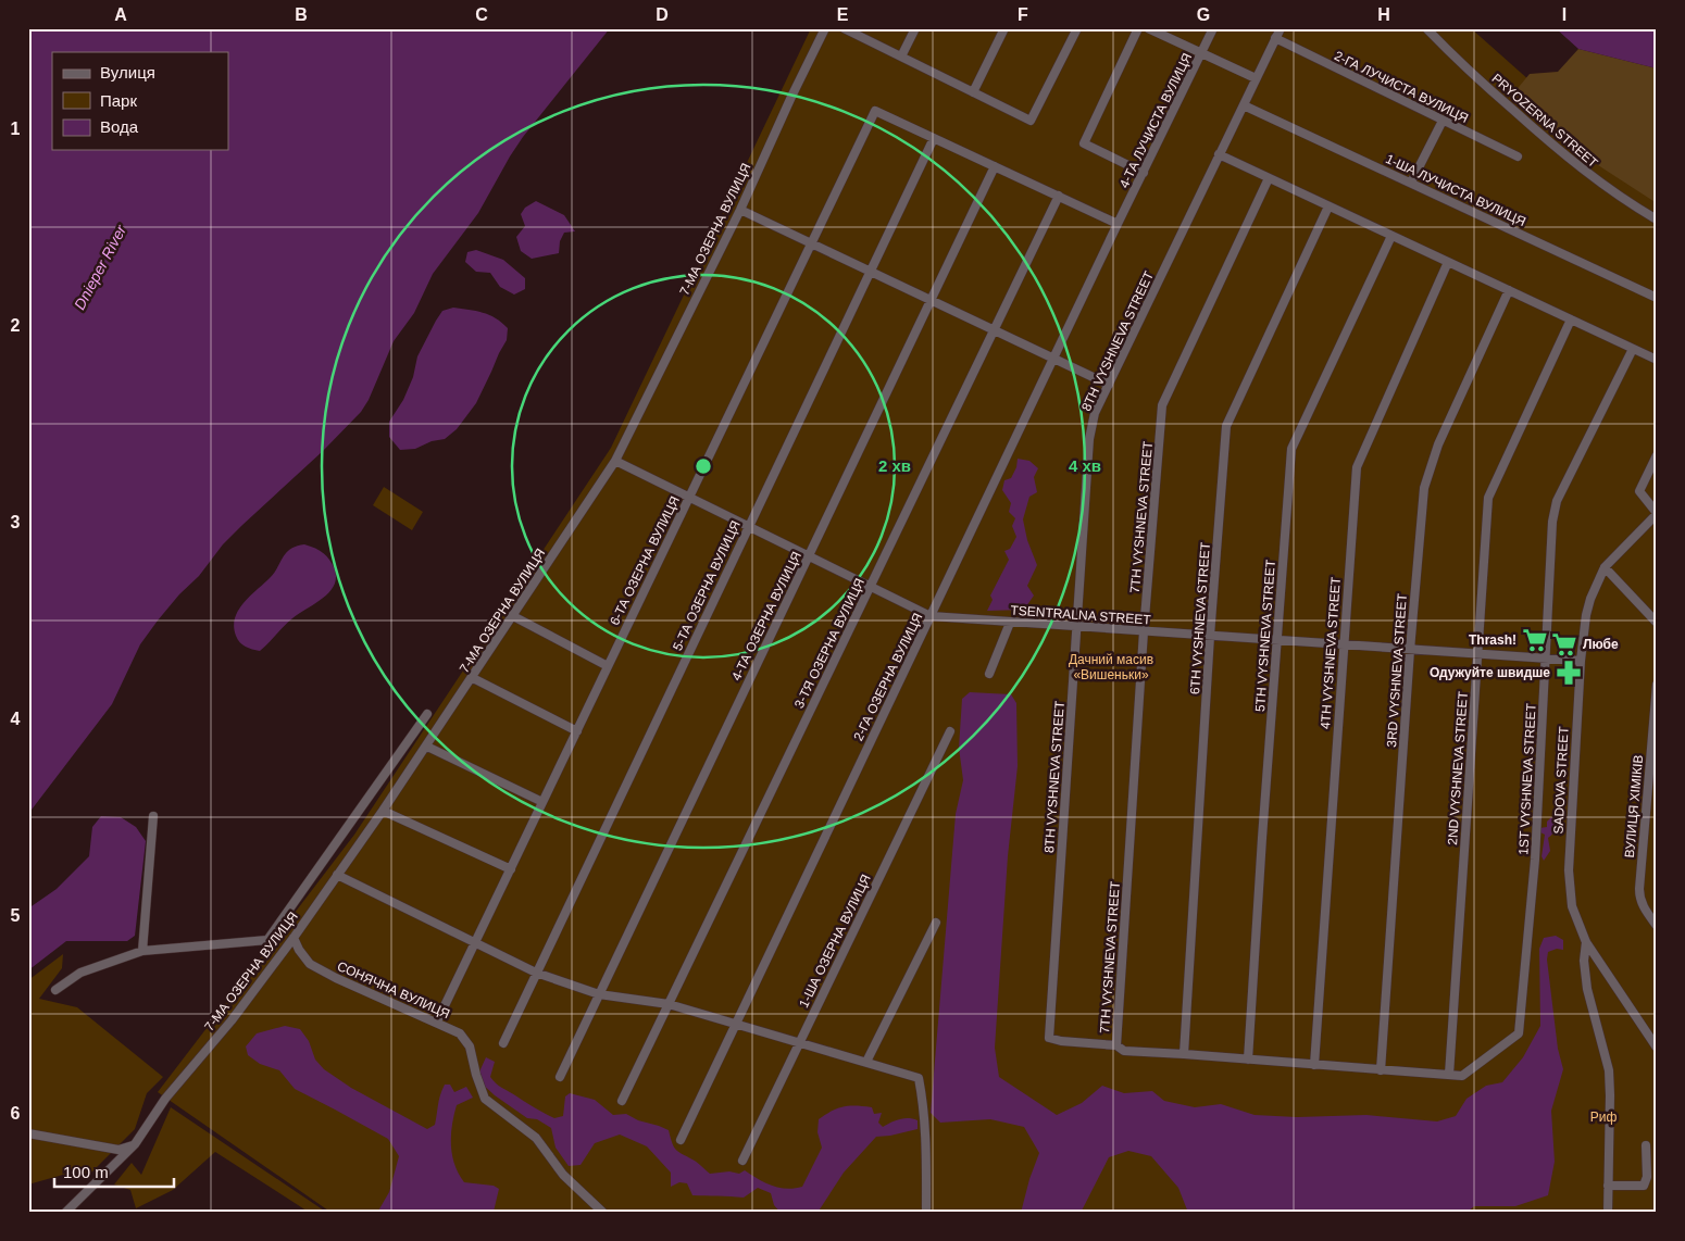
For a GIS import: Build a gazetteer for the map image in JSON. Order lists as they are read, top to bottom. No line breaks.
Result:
{"streets":{"street":["2-ГА ЛУЧИСТА ВУЛИЦЯ","4-ТА ЛУЧИСТА ВУЛИЦЯ","PRYOZERNA STREET","1-ША ЛУЧИСТА ВУЛИЦЯ","7-МА ОЗЕРНА ВУЛИЦЯ","8TH VYSHNEVA STREET","7TH VYSHNEVA STREET","6-ТА ОЗЕРНА ВУЛИЦЯ","5-ТА ОЗЕРНА ВУЛИЦЯ","TSENTRALNA STREET","4-ТА ОЗЕРНА ВУЛИЦЯ","6TH VYSHNEVA STREET","5TH VYSHNEVA STREET","3-ТЯ ОЗЕРНА ВУЛИЦЯ","4TH VYSHNEVA STREET","3RD VYSHNEVA STREET","2-ГА ОЗЕРНА ВУЛИЦЯ","2ND VYSHNEVA STREET","1ST VYSHNEVA STREET","SADOVA STREET","ВУЛИЦЯ ХІМІКІВ","1-ША ОЗЕРНА ВУЛИЦЯ","СОНЯЧНА ВУЛИЦЯ"]},"crossings":[["2-ГА ЛУЧИСТА ВУЛИЦЯ","8TH VYSHNEVA STREET"],["4-ТА ЛУЧИСТА ВУЛИЦЯ","2-ГА ОЗЕРНА ВУЛИЦЯ"],["1-ША ЛУЧИСТА ВУЛИЦЯ","8TH VYSHNEVA STREET"],["7-МА ОЗЕРНА ВУЛИЦЯ","TSENTRALNA STREET"],["7-МА ОЗЕРНА ВУЛИЦЯ","СОНЯЧНА ВУЛИЦЯ"],["8TH VYSHNEVA STREET","7TH VYSHNEVA STREET"],["8TH VYSHNEVA STREET","TSENTRALNA STREET"],["7TH VYSHNEVA STREET","TSENTRALNA STREET"],["6-ТА ОЗЕРНА ВУЛИЦЯ","5-ТА ОЗЕРНА ВУЛИЦЯ"],["6-ТА ОЗЕРНА ВУЛИЦЯ","TSENTRALNA STREET"],["6-ТА ОЗЕРНА ВУЛИЦЯ","СОНЯЧНА ВУЛИЦЯ"],["5-ТА ОЗЕРНА ВУЛИЦЯ","TSENTRALNA STREET"],["TSENTRALNA STREET","4-ТА ОЗЕРНА ВУЛИЦЯ"],["TSENTRALNA STREET","6TH VYSHNEVA STREET"],["TSENTRALNA STREET","5TH VYSHNEVA STREET"],["TSENTRALNA STREET","3-ТЯ ОЗЕРНА ВУЛИЦЯ"],["TSENTRALNA STREET","4TH VYSHNEVA STREET"],["TSENTRALNA STREET","3RD VYSHNEVA STREET"],["TSENTRALNA STREET","2-ГА ОЗЕРНА ВУЛИЦЯ"],["TSENTRALNA STREET","2ND VYSHNEVA STREET"],["TSENTRALNA STREET","1ST VYSHNEVA STREET"],["TSENTRALNA STREET","SADOVA STREET"],["2ND VYSHNEVA STREET","1ST VYSHNEVA STREET"]],"water":["Dnieper River"],"parks":["Дачний масив «Вишеньки»","Риф"],"places":{"supermarket":["Thrash!","Любе"],"pharmacy":["Одужуйте швидше"]},"legend":["Вулиця","Парк","Вода"],"scale_bar":"100 m","grid":{"columns":["A","B","C","D","E","F","G","H","I"],"rows":["1","2","3","4","5","6"]},"rings":["2 хв","4 хв"]}
